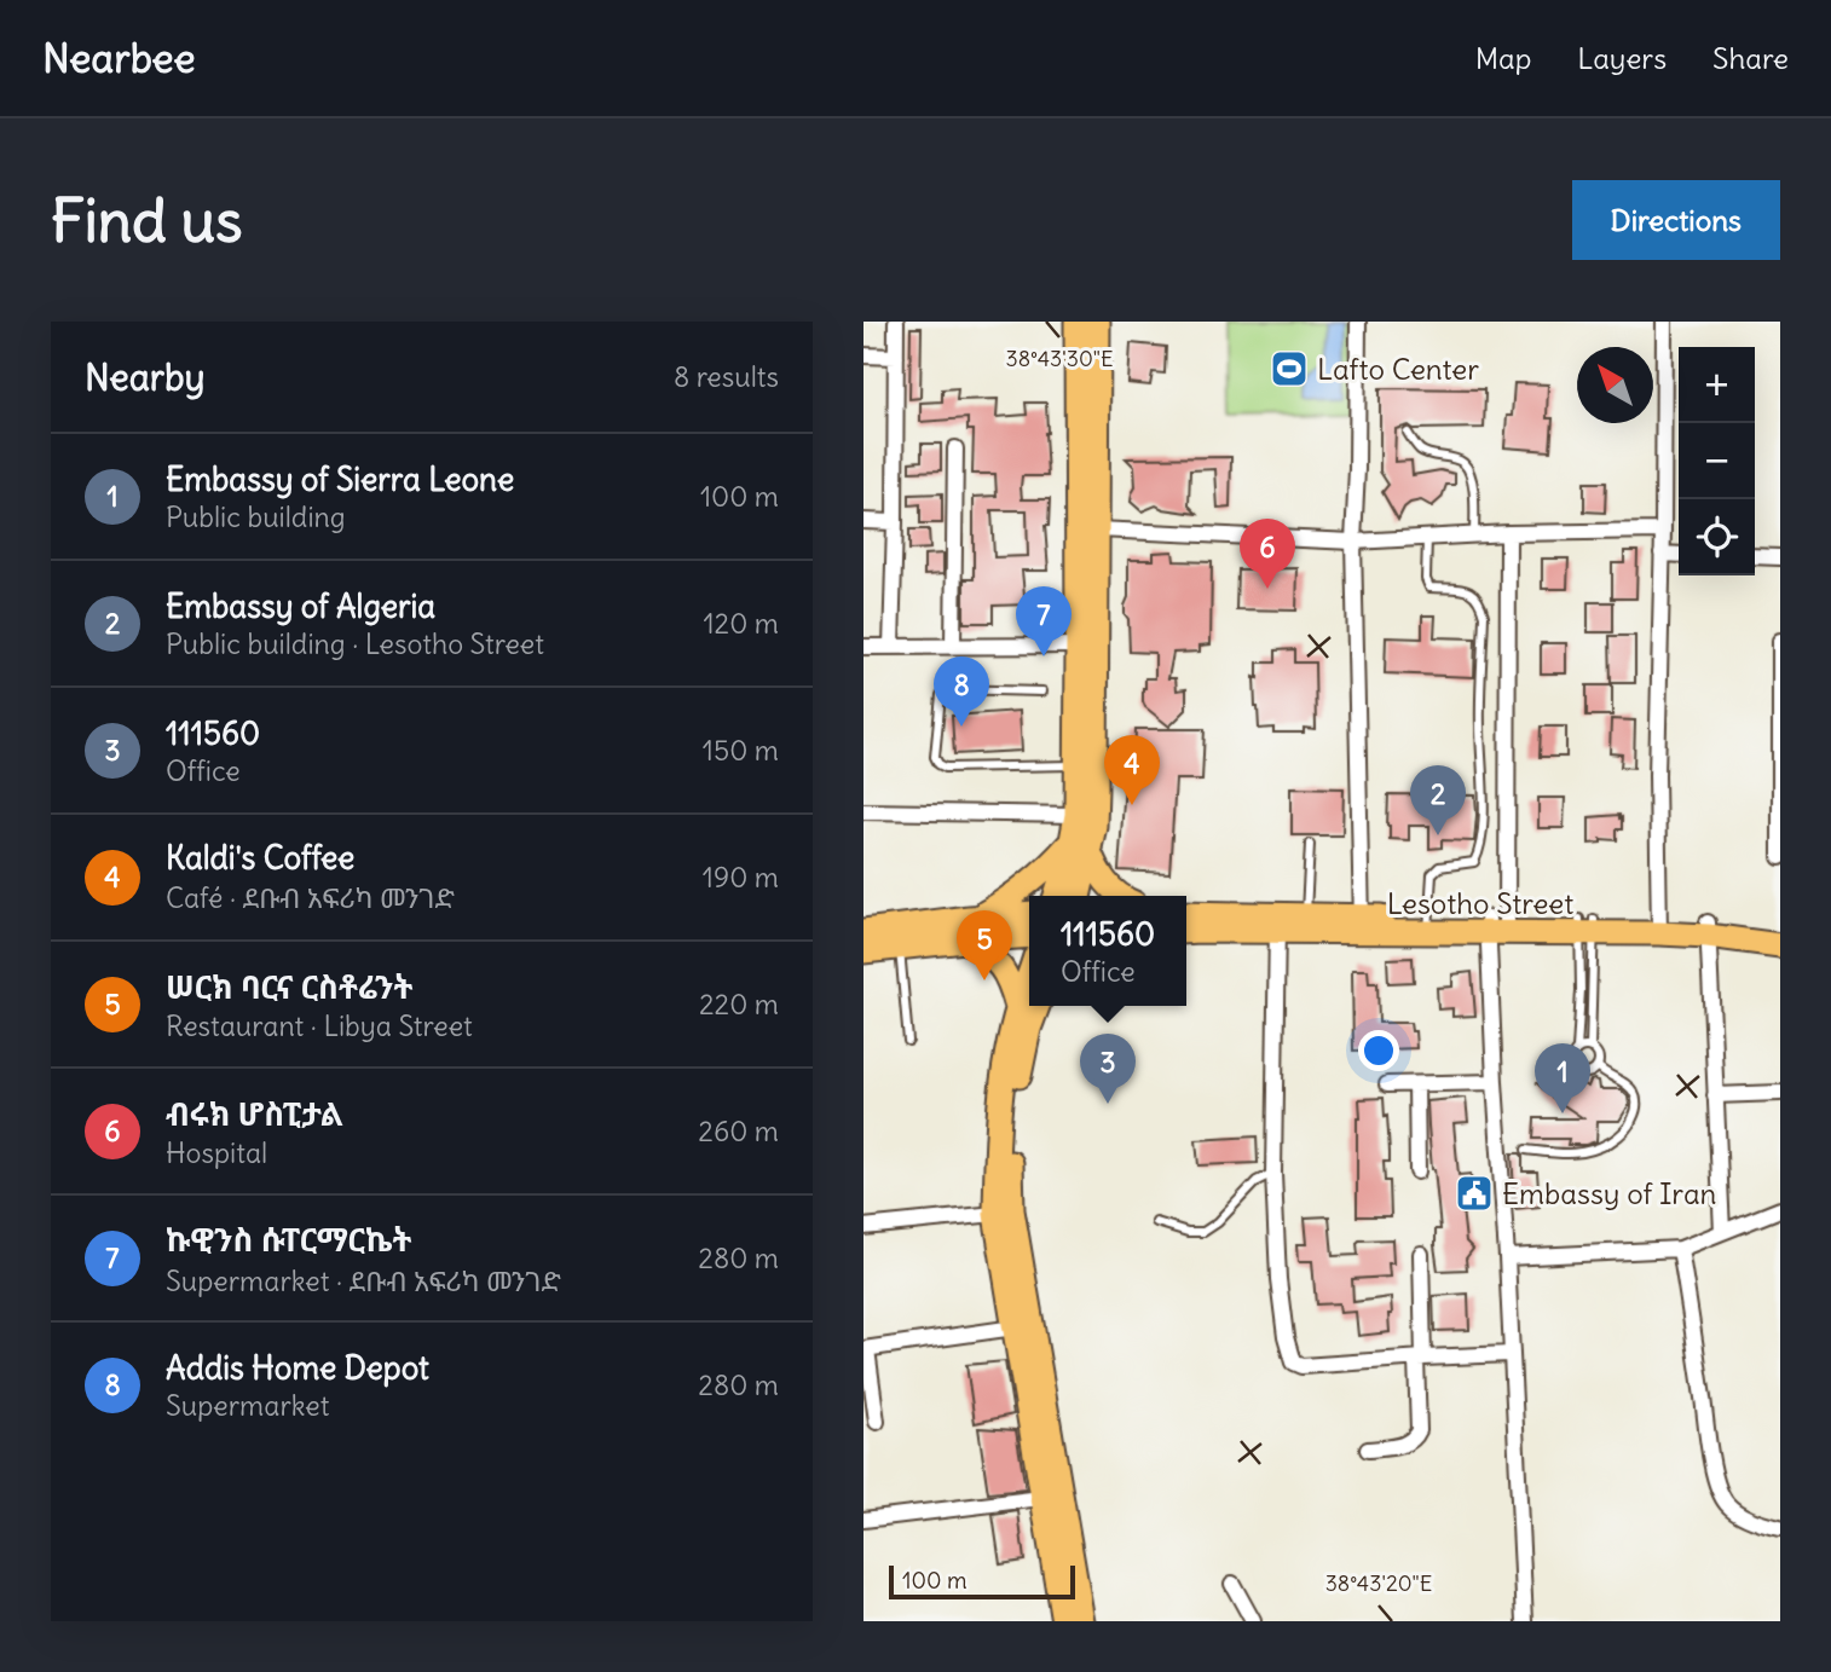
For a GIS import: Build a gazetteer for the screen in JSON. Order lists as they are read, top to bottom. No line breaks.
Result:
{"streets":{"main road":["Lesotho Street"]},"places":{"sports":["Lafto Center"],"public building":["Embassy of Iran"]},"scale_bar":"100 m","north":"top left","page":{"header":"Nearbee","nav":["Map","Layers","Share"],"buttons":"Directions","title":"Find us","heading":["Nearby","8 results"],"map_buttons":["+","−"],"list":[{"mark":"1","name":"Embassy of Sierra Leone","note":"Public building","value":"100 m"},{"mark":"2","name":"Embassy of Algeria","note":"Public building · Lesotho Street","value":"120 m"},{"mark":"3","name":"111560","note":"Office","value":"150 m"},{"mark":"4","name":"Kaldi's Coffee","note":"Café · ደቡብ አፍሪካ መንገድ","value":"190 m"},{"mark":"5","name":"ሠርክ ባርና ርስቶሬንት","note":"Restaurant · Libya Street","value":"220 m"},{"mark":"6","name":"ብሩክ ሆስፒታል","note":"Hospital","value":"260 m"},{"mark":"7","name":"ኩዊንስ ሱፐርማርኬት","note":"Supermarket · ደቡብ አፍሪካ መንገድ","value":"280 m"},{"mark":"8","name":"Addis Home Depot","note":"Supermarket","value":"280 m"}],"pins":["6","7","8","4","2","5","3","1"],"popup":["111560","Office"],"scale":"100 m"},"coordinates":["38°43'30\"E","38°43'20\"E"]}
